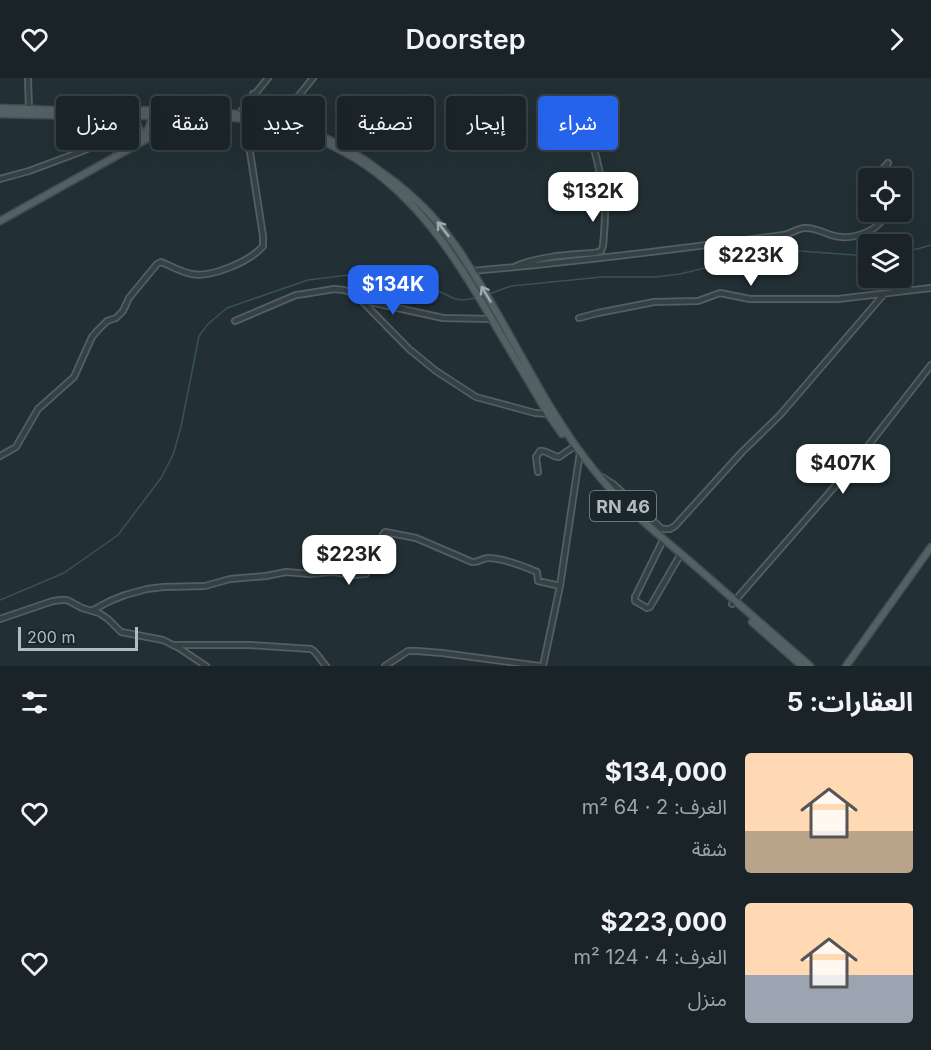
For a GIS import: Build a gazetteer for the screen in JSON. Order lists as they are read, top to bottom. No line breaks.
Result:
{"streets":{"main road":["RN 46"]},"scale_bar":"200 m","page":{"header":"Doorstep","chip":["شراء","إيجار","تصفية","جديد","شقة","منزل"],"price":["$132K","$223K","$134K","$407K","$223K"],"scale":"200 m","heading":"العقارات: 5","list":[{"name":"$134,000","note":"الغرف: 2 · 64 m² · شقة"},{"name":"$223,000","note":"الغرف: 4 · 124 m² · منزل"}]}}
